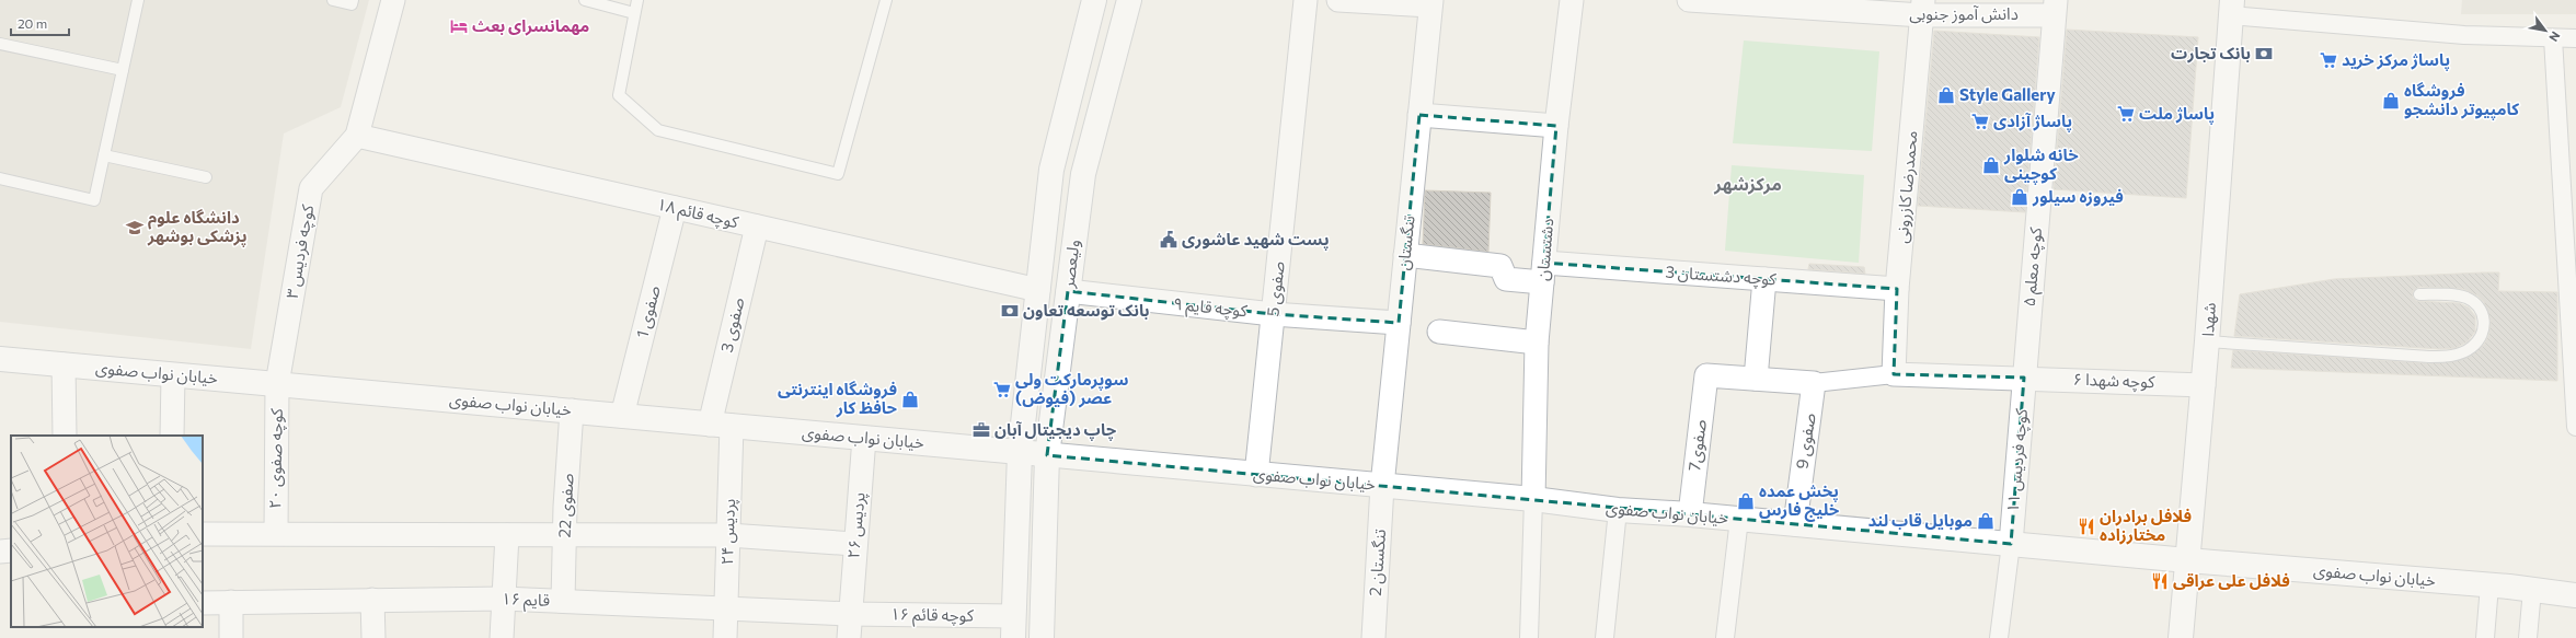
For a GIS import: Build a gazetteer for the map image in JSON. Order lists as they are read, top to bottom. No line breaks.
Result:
{"streets":{"street":["دانش آموز جنوبی","محمدرضا کازرونی","کوچه قائم ۱۸","تنگستان","دشتستان","کوچه فردیس ۳","ولیعصر","کوچه معلم ۵","کوچه دشتستان 3","صفوی 5","کوچه قایم ۹","صفوی 1","شهدا","صفوی 3","خیابان نواب صفوی","کوچه شهدا ۶","صفوی 9","صفوی7","کوچه صفوی ۲۰","کوچه فردیس ۱۱","صفوی 22","پردیس ۲۶","پردیس ۲۴","تنگستان 2","قایم ۱۶","کوچه قائم ۱۶"]},"crossings":[["دانش آموز جنوبی","محمدرضا کازرونی"],["دانش آموز جنوبی","کوچه معلم ۵"],["محمدرضا کازرونی","کوچه دشتستان 3"],["محمدرضا کازرونی","کوچه شهدا ۶"],["کوچه قائم ۱۸","کوچه فردیس ۳"],["کوچه قائم ۱۸","ولیعصر"],["کوچه قائم ۱۸","صفوی 1"],["کوچه قائم ۱۸","صفوی 3"],["تنگستان","کوچه دشتستان 3"],["تنگستان","کوچه قایم ۹"],["تنگستان","خیابان نواب صفوی"],["تنگستان","تنگستان 2"],["دشتستان","کوچه دشتستان 3"],["دشتستان","خیابان نواب صفوی"],["کوچه فردیس ۳","خیابان نواب صفوی"],["کوچه فردیس ۳","کوچه صفوی ۲۰"],["ولیعصر","کوچه قایم ۹"],["ولیعصر","خیابان نواب صفوی"],["ولیعصر","کوچه قائم ۱۶"],["کوچه معلم ۵","کوچه شهدا ۶"],["کوچه معلم ۵","کوچه فردیس ۱۱"],["صفوی 5","کوچه قایم ۹"],["صفوی 5","خیابان نواب صفوی"],["صفوی 1","خیابان نواب صفوی"],["شهدا","خیابان نواب صفوی"],["شهدا","کوچه شهدا ۶"],["صفوی 3","خیابان نواب صفوی"],["صفوی 3","پردیس ۲۴"],["خیابان نواب صفوی","صفوی 9"],["خیابان نواب صفوی","صفوی7"],["خیابان نواب صفوی","کوچه صفوی ۲۰"],["خیابان نواب صفوی","کوچه فردیس ۱۱"],["خیابان نواب صفوی","صفوی 22"],["خیابان نواب صفوی","پردیس ۲۶"],["خیابان نواب صفوی","پردیس ۲۴"],["خیابان نواب صفوی","تنگستان 2"],["کوچه شهدا ۶","کوچه فردیس ۱۱"],["صفوی 22","قایم ۱۶"],["پردیس ۲۶","قایم ۱۶"],["پردیس ۲۶","کوچه قائم ۱۶"],["پردیس ۲۴","قایم ۱۶"],["قایم ۱۶","کوچه قائم ۱۶"]],"districts":["مرکزشهر"],"places":{"hotel":["مهمانسرای بعث"],"bank":["بانک تجارت","بانک توسعه تعاون"],"supermarket":["پاساژ مرکز خرید","پاساژ ملت","پاساژ آزادی","سوپرمارکت ولی عصر (فیوض)"],"shop":["Style Gallery","فروشگاه کامپیوتر دانشجو","خانه شلوار کوچینی","فیروزه سیلور","فروشگاه اینترنتی حافظ کار","پخش عمده خلیج فارس","موبایل قاب لند"],"school or university":["دانشگاه علوم پزشکی بوشهر"],"public building":["پست شهید عاشوری"],"office":["چاپ دیجیتال آبان"],"restaurant":["فلافل برادران مختارزاده","فلافل علی عراقی"]},"scale_bar":"20 m","north":"bottom right"}
